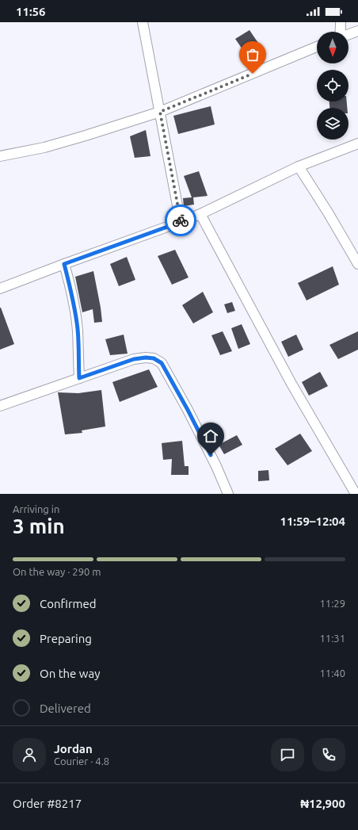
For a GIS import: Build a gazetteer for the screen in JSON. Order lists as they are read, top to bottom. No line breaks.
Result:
{"north":"bottom","page":{"status":"11:56","heading":["3 min","Arriving in","11:59–12:04"],"panel":["Jordan","Courier · 4.8","Order #8217","₦12,900"],"bar":"On the way · 290 m","list":[["Confirmed","11:29"],["Preparing","11:31"],["On the way","11:40"],"Delivered"]}}
